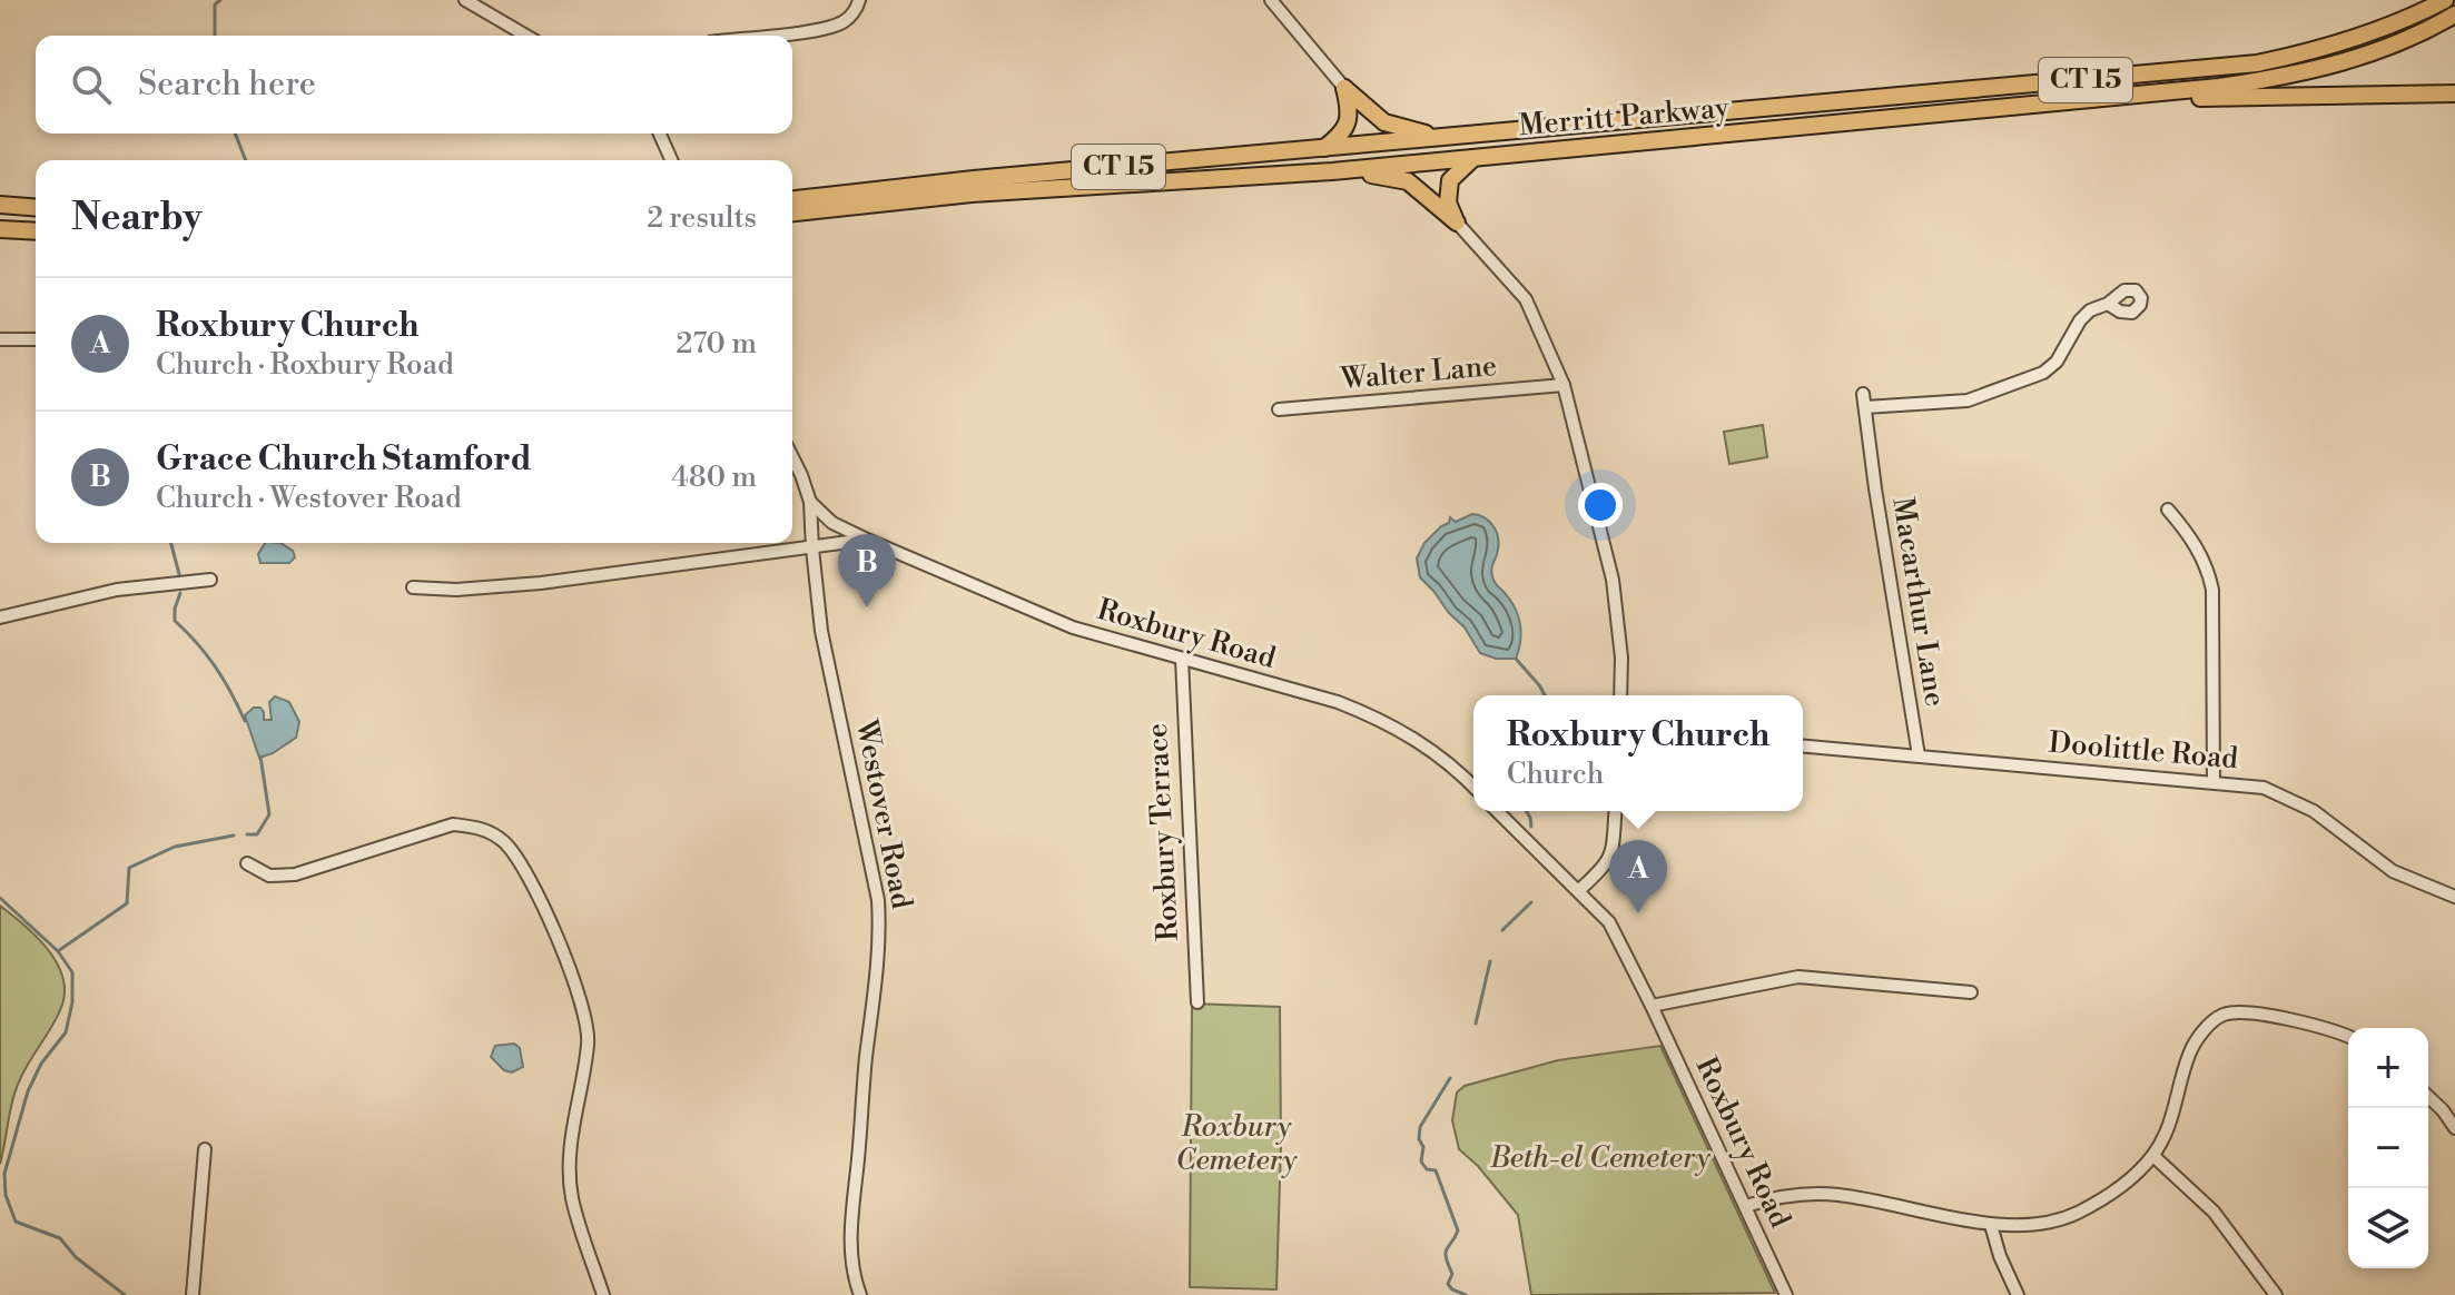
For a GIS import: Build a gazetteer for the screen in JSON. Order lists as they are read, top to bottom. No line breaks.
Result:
{"streets":{"highway":["CT 15","Merritt Parkway"],"street":["Walter Lane","Macarthur Lane","Roxbury Road","Doolittle Road","Westover Road","Roxbury Terrace"]},"crossings":[["Macarthur Lane","Doolittle Road"],["Roxbury Road","Westover Road"],["Roxbury Road","Roxbury Terrace"]],"parks":["Roxbury Cemetery","Beth-el Cemetery"],"page":{"search":"Search here","heading":["Nearby","2 results"],"list":[{"mark":"A","name":"Roxbury Church","note":"Church · Roxbury Road","value":"270 m"},{"mark":"B","name":"Grace Church Stamford","note":"Church · Westover Road","value":"480 m"}],"pins":["B","A"],"popup":["Roxbury Church","Church"],"map_buttons":["+","−"]}}
